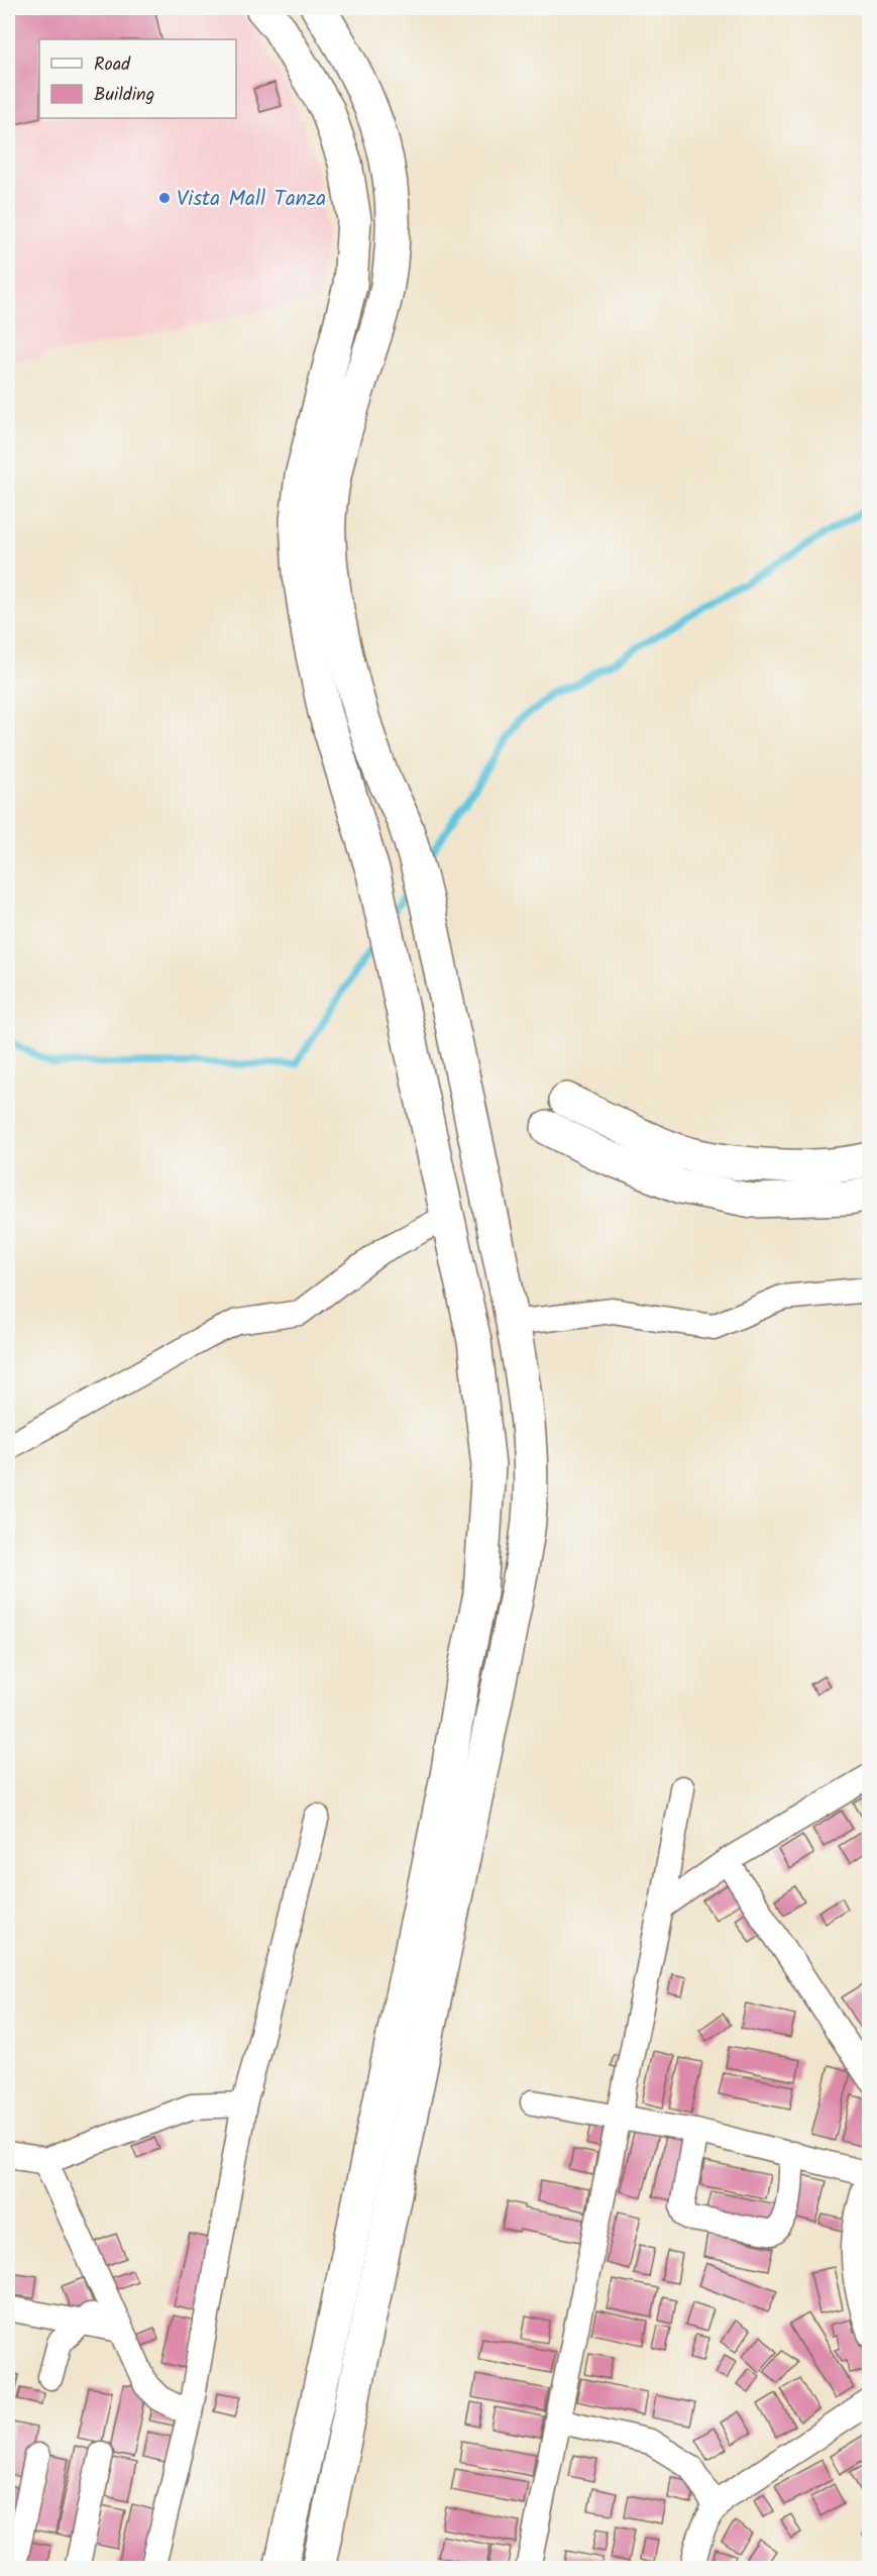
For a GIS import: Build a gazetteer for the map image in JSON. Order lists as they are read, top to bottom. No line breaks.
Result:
{"places":["Vista Mall Tanza"],"legend":["Road","Building"]}
